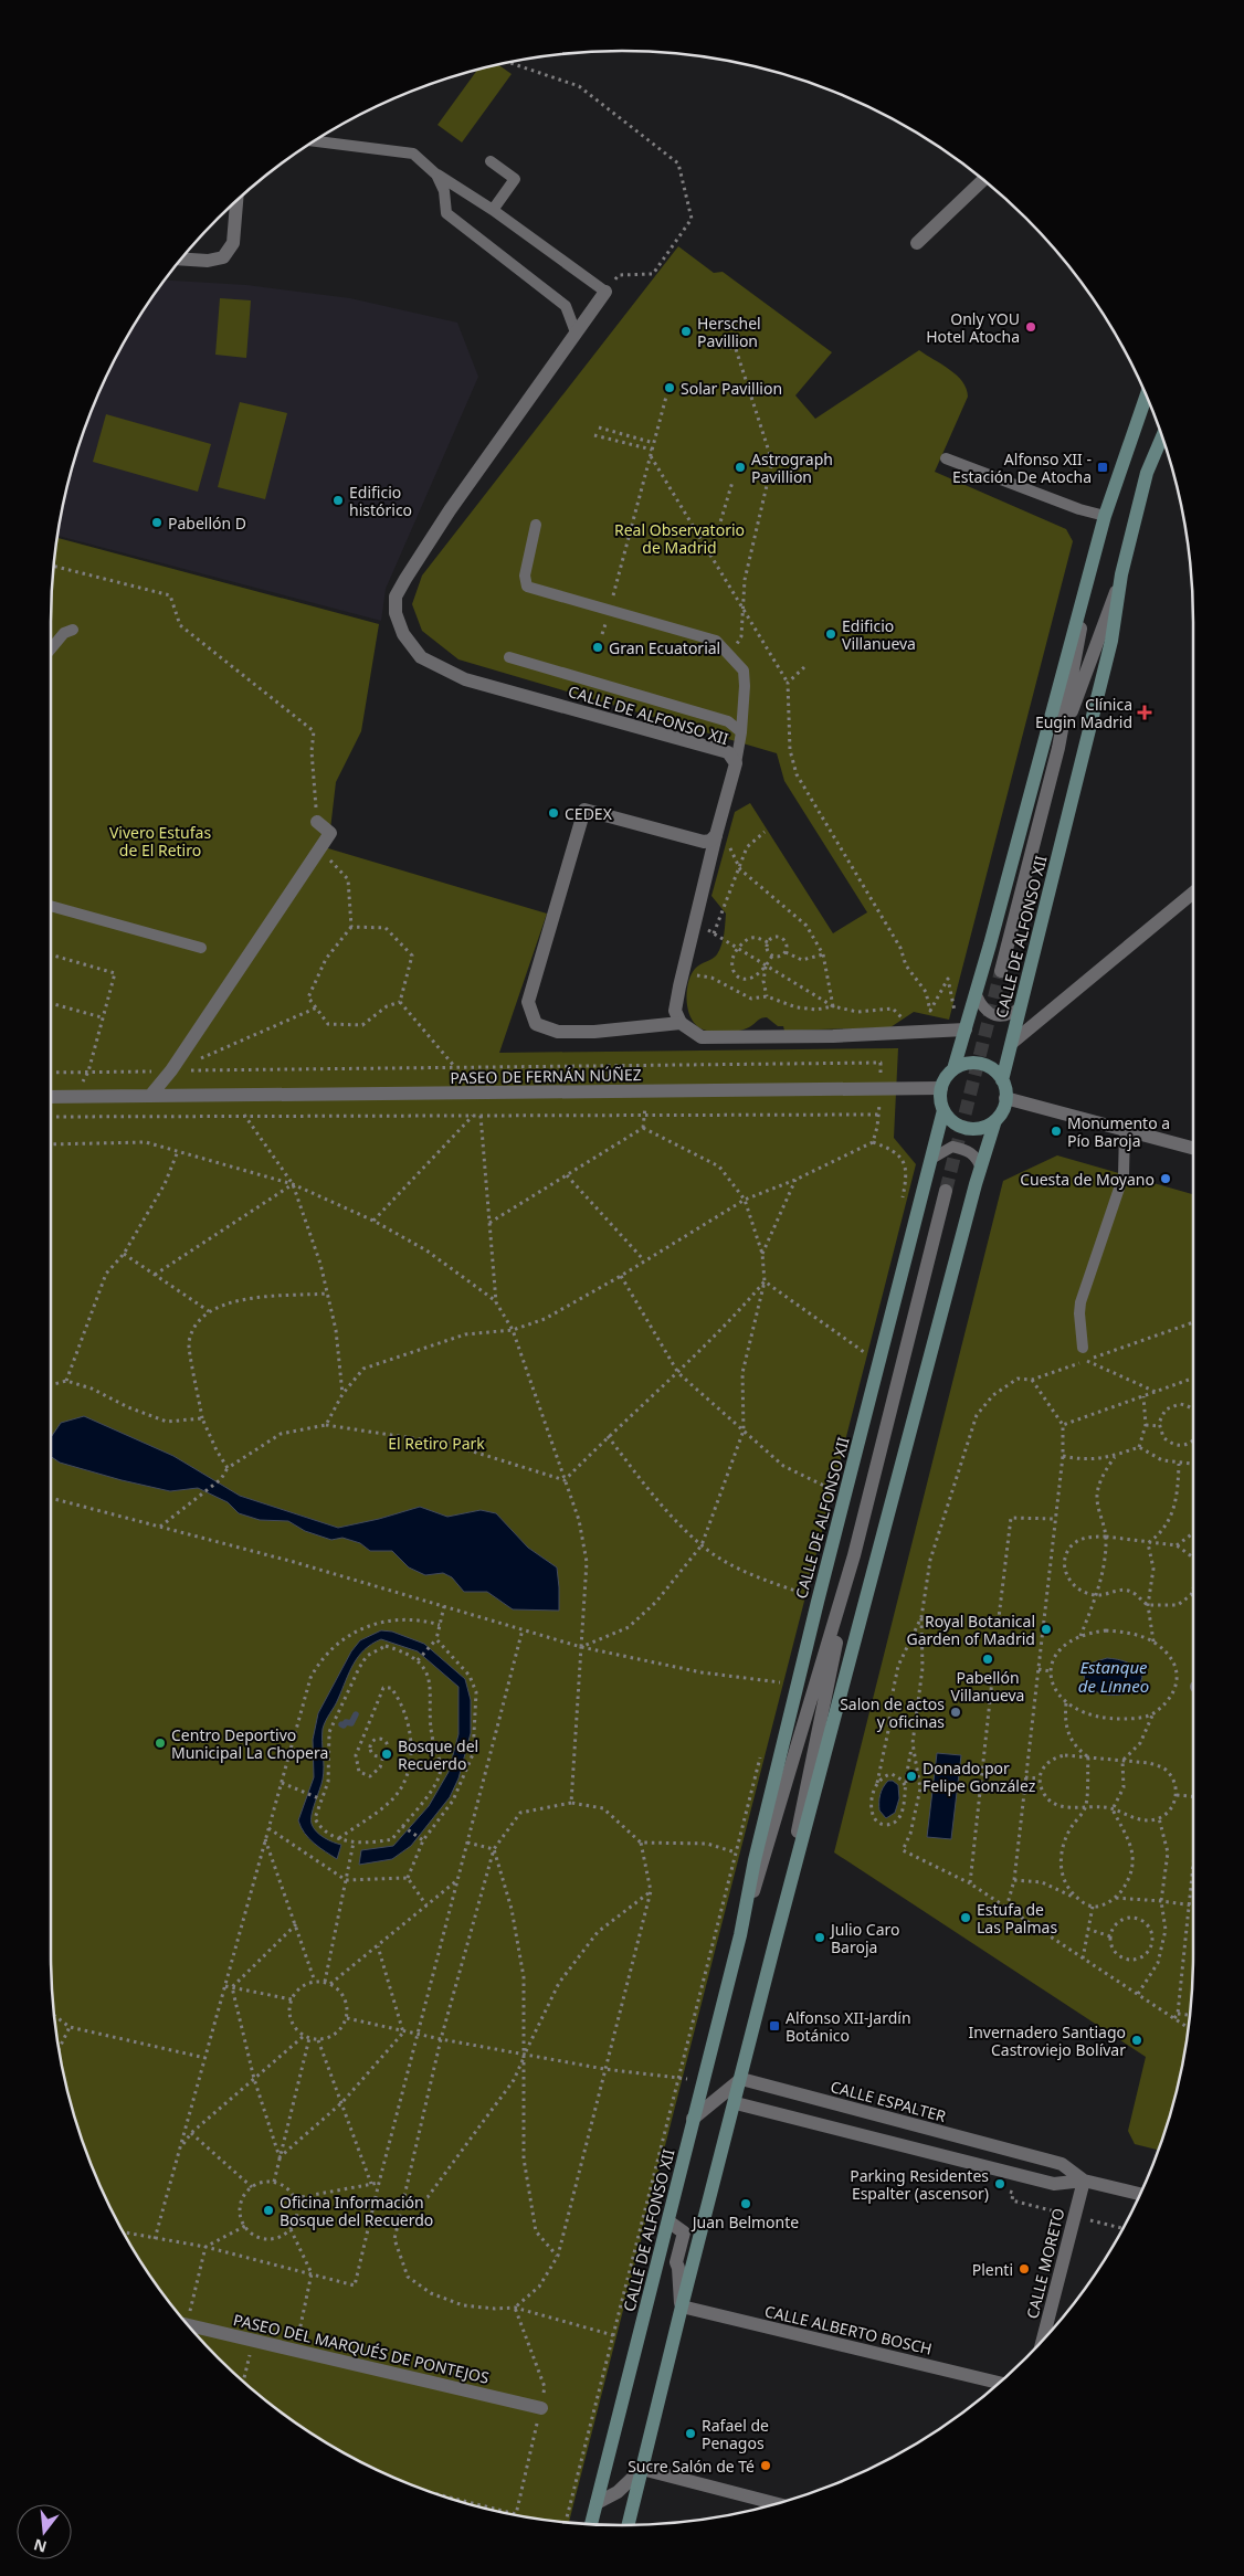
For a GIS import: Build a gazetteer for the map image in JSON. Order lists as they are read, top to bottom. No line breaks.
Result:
{"streets":{"main road":["CALLE DE ALFONSO XII"],"street":["PASEO DE FERNÁN NÚÑEZ","CALLE ESPALTER","CALLE MORETO","CALLE ALBERTO BOSCH","PASEO DEL MARQUÉS DE PONTEJOS"]},"crossings":[["CALLE DE ALFONSO XII","PASEO DE FERNÁN NÚÑEZ"],["CALLE DE ALFONSO XII","CALLE ESPALTER"],["CALLE DE ALFONSO XII","CALLE ALBERTO BOSCH"],["CALLE ESPALTER","CALLE MORETO"]],"water":["Estanque de Linneo"],"parks":["Real Observatorio de Madrid","Vivero Estufas de El Retiro","El Retiro Park"],"places":{"other":["Only YOU Hotel Atocha","Herschel Pavillion","Solar Pavillion","Astrograph Pavillion","Edificio histórico","Pabellón D","Edificio Villanueva","Gran Ecuatorial","CEDEX","Monumento a Pío Baroja","Cuesta de Moyano","Royal Botanical Garden of Madrid","Pabellón Villanueva","Salon de actos y oficinas","Centro Deportivo Municipal La Chopera","Bosque del Recuerdo","Donado por Felipe González","Estufa de Las Palmas","Julio Caro Baroja","Invernadero Santiago Castroviejo Bolívar","Parking Residentes Espalter (ascensor)","Juan Belmonte","Oficina Información Bosque del Recuerdo","Plenti","Rafael de Penagos","Sucre Salón de Té"],"transit":["Alfonso XII - Estación De Atocha","Alfonso XII-Jardín Botánico"],"health":["Clínica Eugin Madrid"]},"north":"bottom"}
